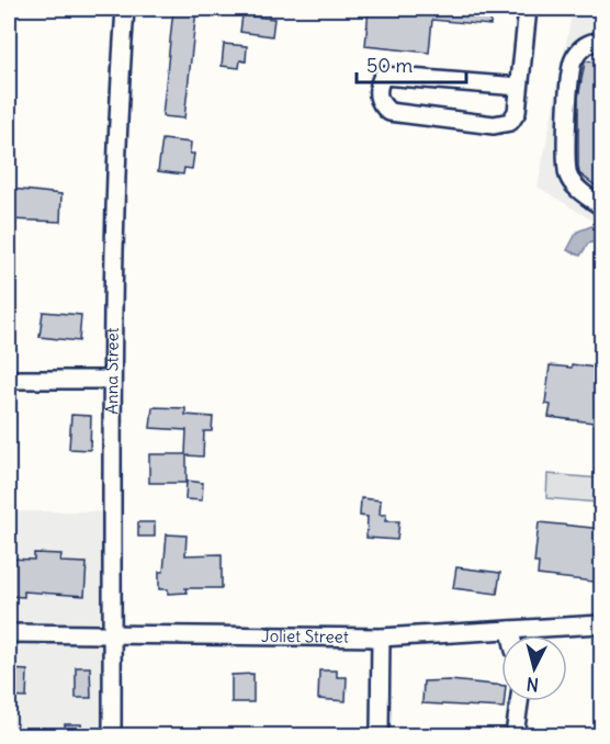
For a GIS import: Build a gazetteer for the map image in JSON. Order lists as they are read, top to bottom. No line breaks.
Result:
{"streets":{"street":["Anna Street","Joliet Street"]},"crossings":[["Anna Street","Joliet Street"]],"scale_bar":"50 m","north":"bottom"}
